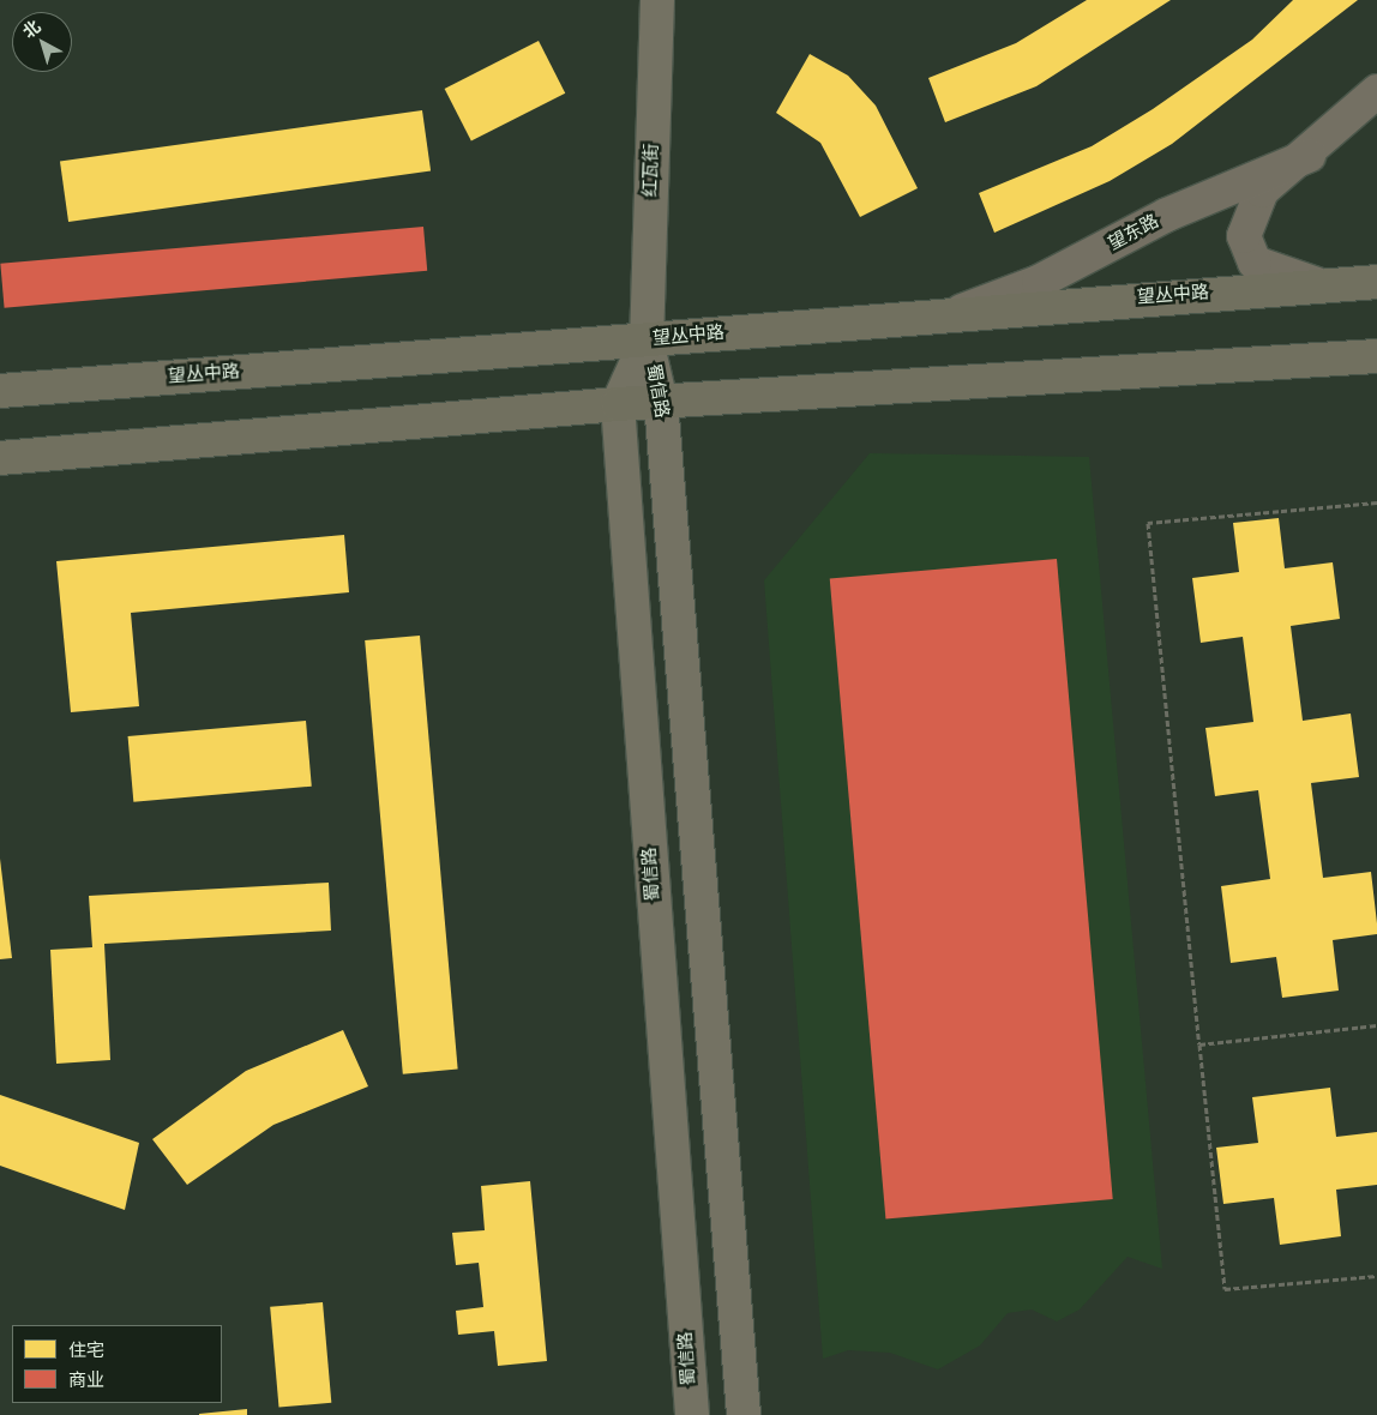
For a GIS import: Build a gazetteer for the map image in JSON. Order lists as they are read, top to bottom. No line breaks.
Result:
{"streets":{"main road":["红瓦街","望丛中路","蜀信路"],"street":["望东路"]},"crossings":[["红瓦街","望丛中路"],["红瓦街","蜀信路"],["望东路","望丛中路"],["望丛中路","蜀信路"]],"legend":["住宅","商业"],"north":"top left"}
